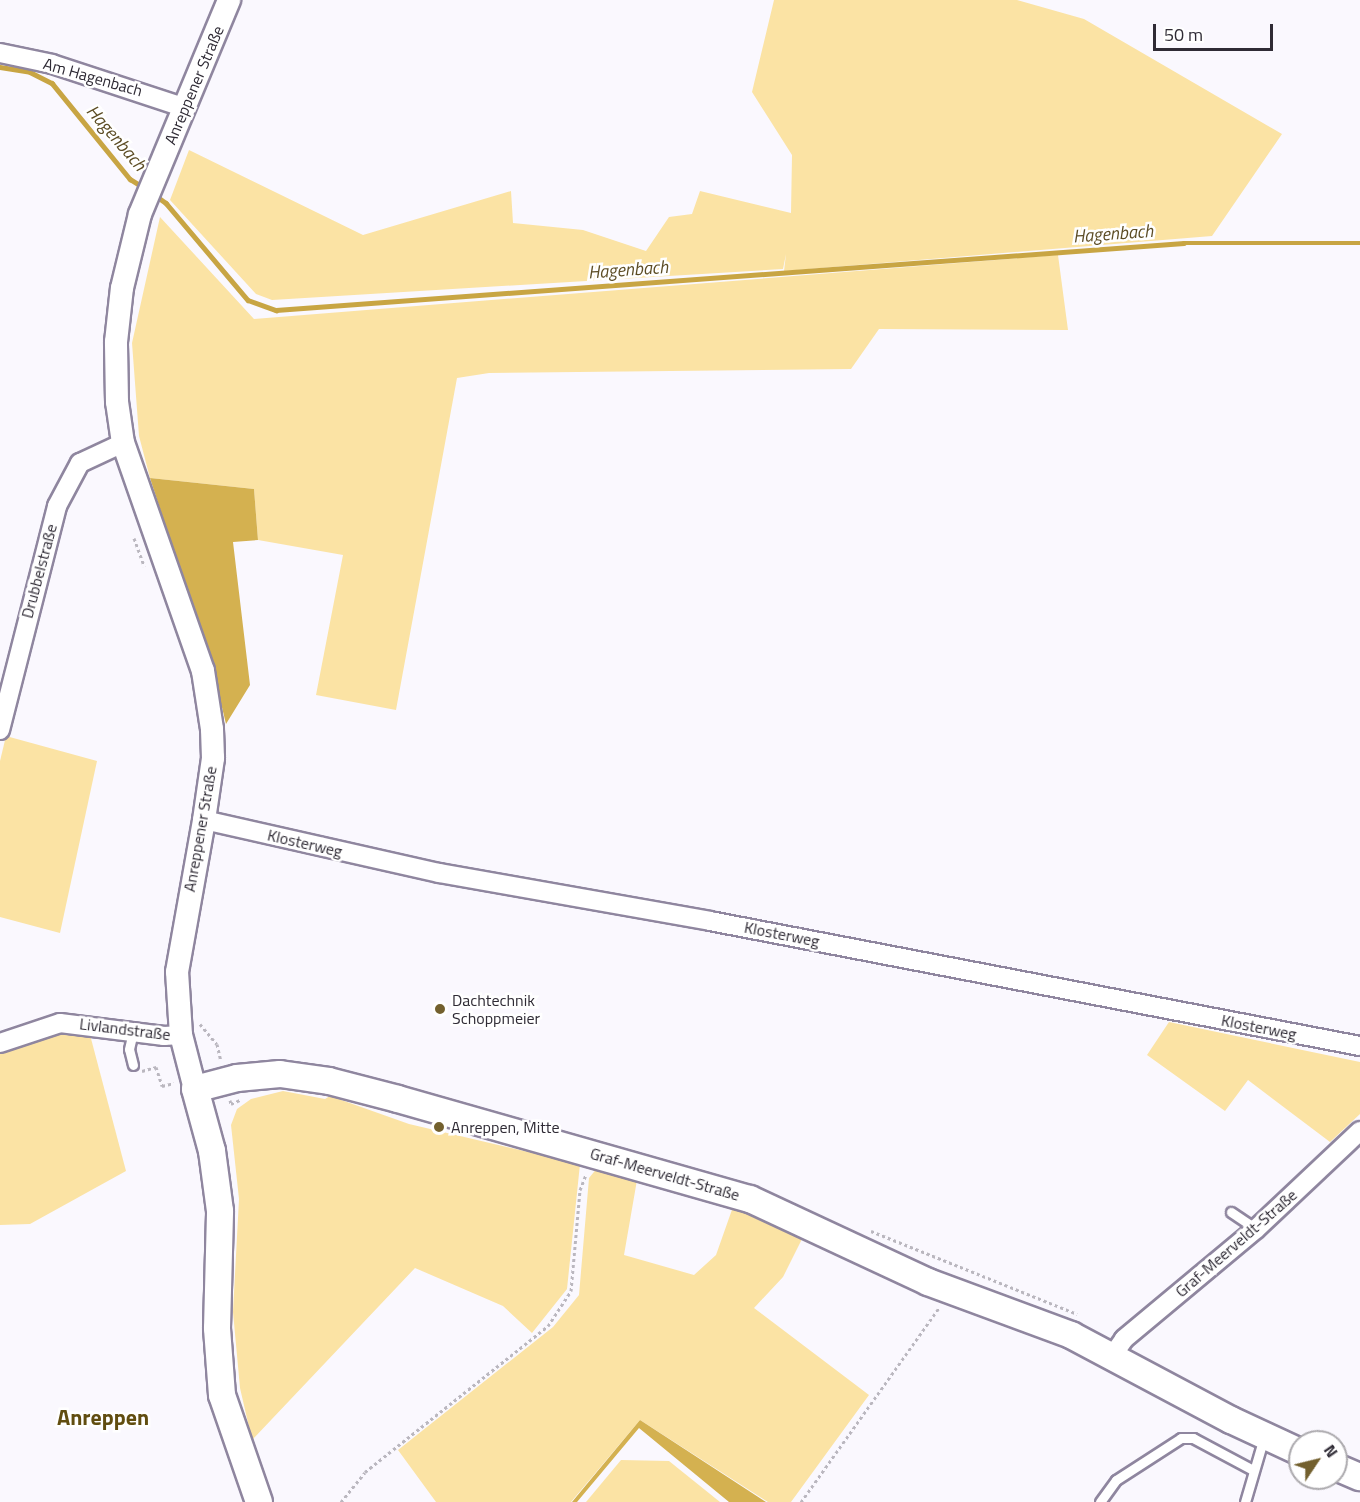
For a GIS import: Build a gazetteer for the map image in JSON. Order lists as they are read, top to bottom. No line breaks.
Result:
{"streets":{"main road":["Anreppener Straße","Graf-Meerveldt-Straße"],"street":["Am Hagenbach","Drubbelstraße","Klosterweg","Livlandstraße"]},"crossings":[["Am Hagenbach","Anreppener Straße"],["Anreppener Straße","Drubbelstraße"],["Anreppener Straße","Klosterweg"],["Anreppener Straße","Livlandstraße"],["Anreppener Straße","Graf-Meerveldt-Straße"]],"districts":["Anreppen"],"water":["Hagenbach"],"places":["Dachtechnik Schoppmeier","Anreppen, Mitte"],"scale_bar":"50 m","north":"top right"}
